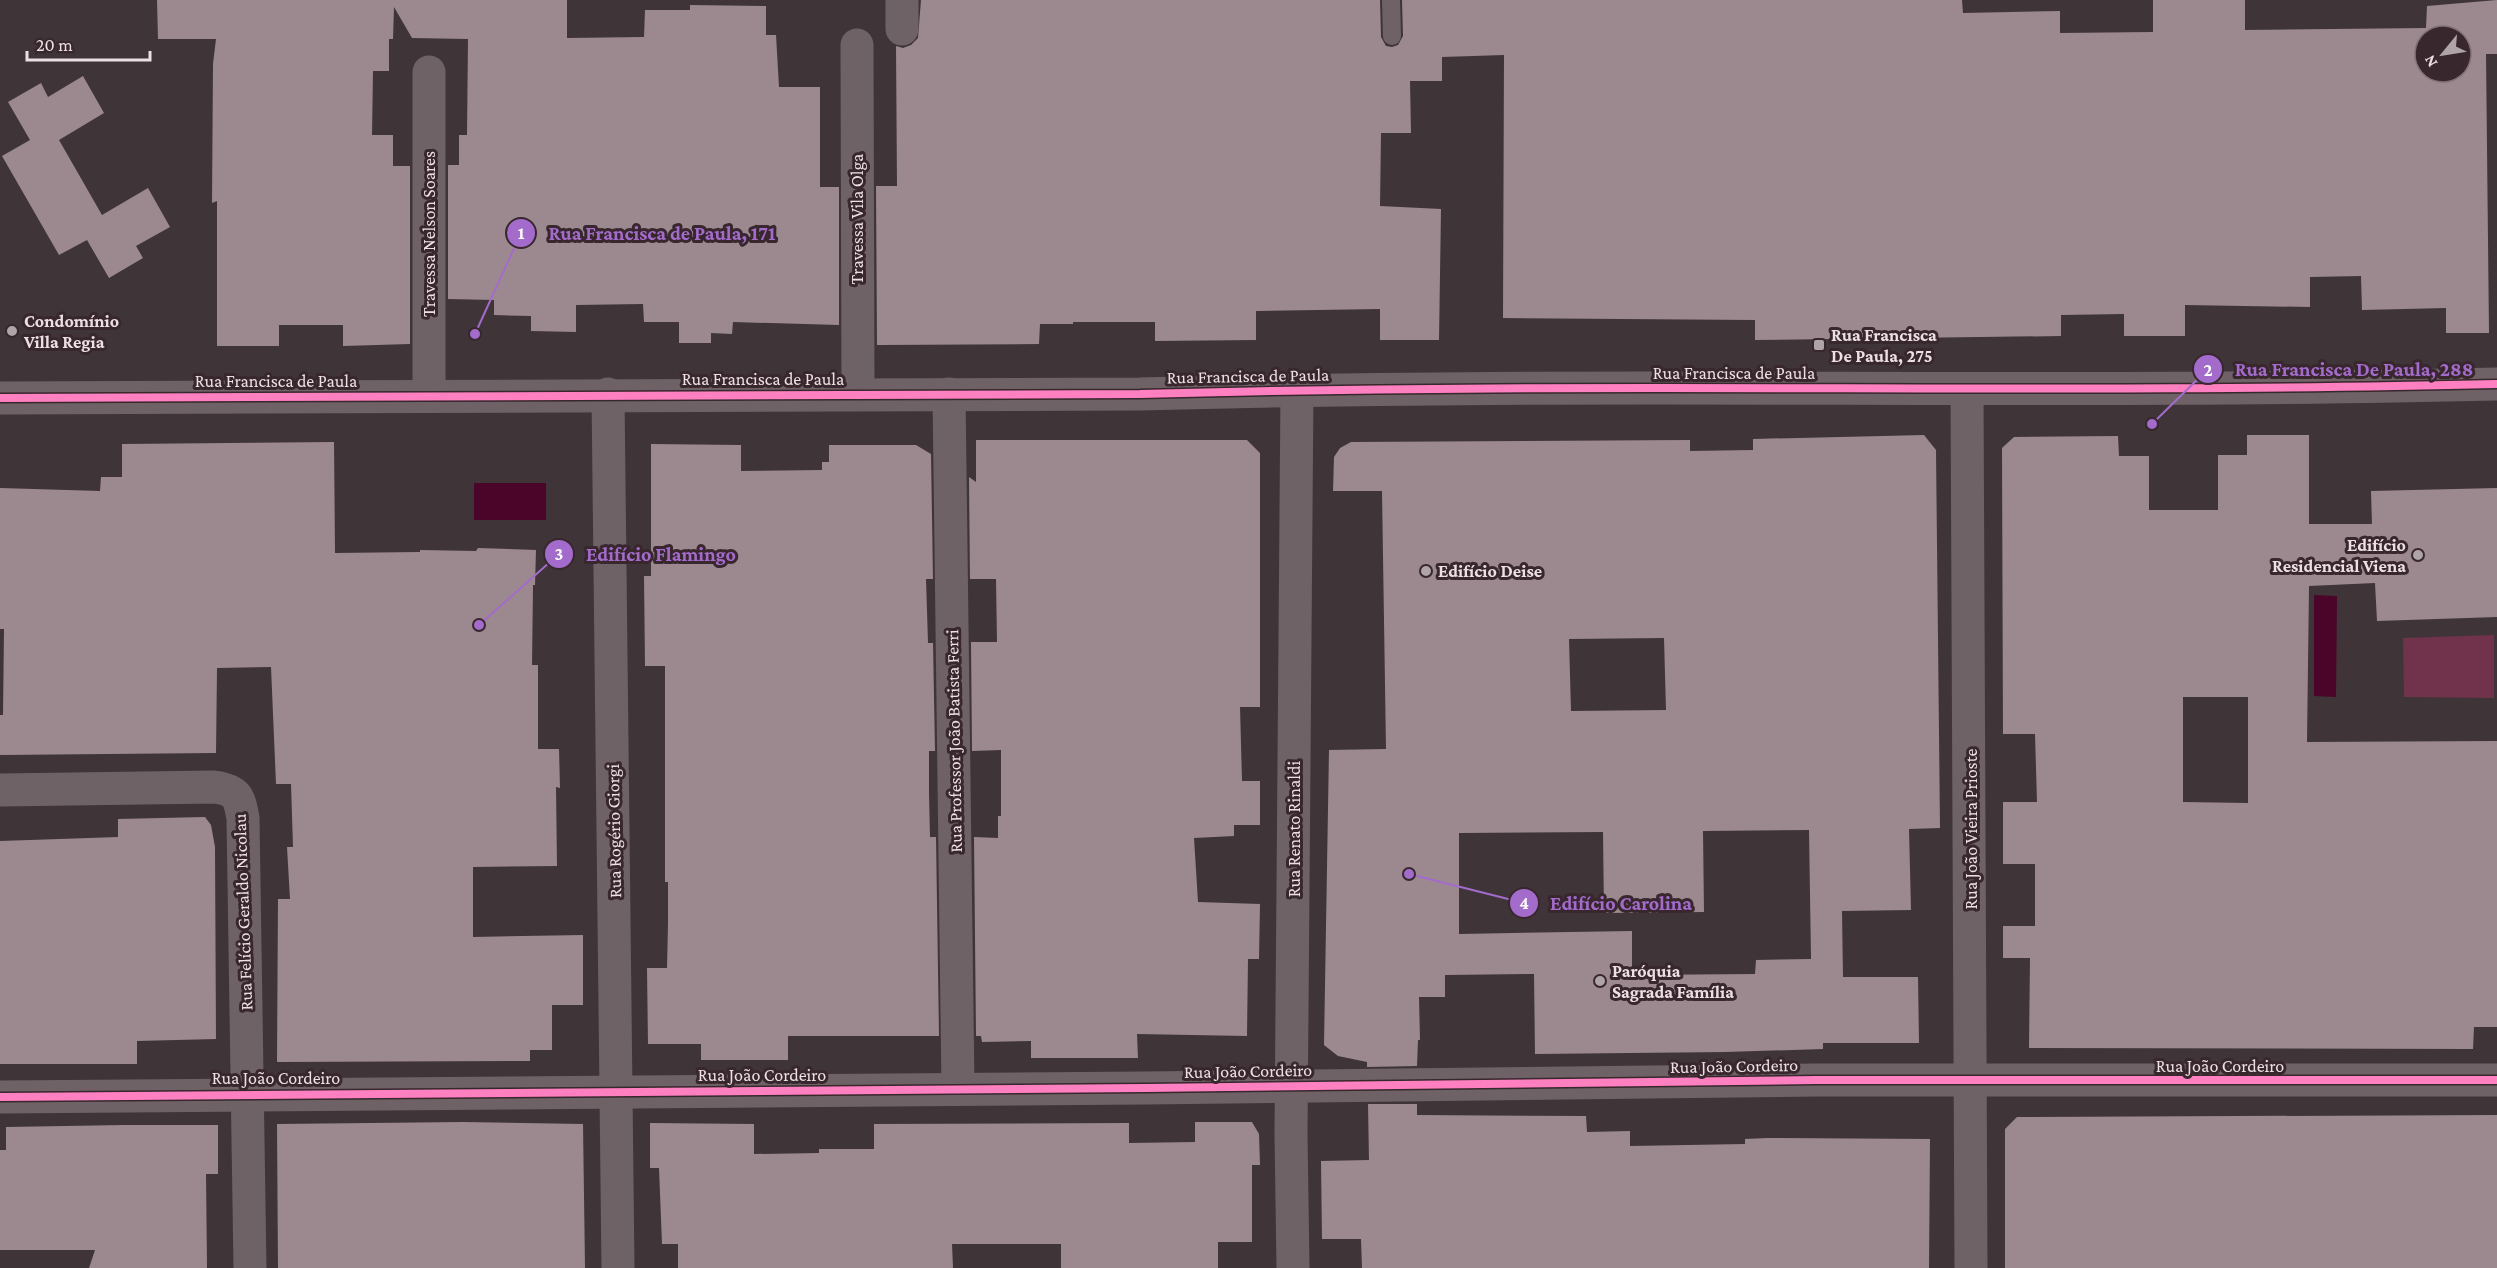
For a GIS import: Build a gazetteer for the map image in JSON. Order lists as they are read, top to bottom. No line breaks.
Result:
{"streets":{"street":["Travessa Vila Olga","Travessa Nelson Soares","Rua Francisca de Paula","Rua Professor João Batista Ferri","Rua Renato Rinaldi","Rua João Vieira Prioste","Rua Rogério Giorgi","Rua Felício Geraldo Nicolau","Rua João Cordeiro"]},"crossings":[["Travessa Vila Olga","Rua Francisca de Paula"],["Travessa Nelson Soares","Rua Francisca de Paula"],["Rua Francisca de Paula","Rua Professor João Batista Ferri"],["Rua Francisca de Paula","Rua Renato Rinaldi"],["Rua Francisca de Paula","Rua João Vieira Prioste"],["Rua Francisca de Paula","Rua Rogério Giorgi"],["Rua Professor João Batista Ferri","Rua João Cordeiro"],["Rua Renato Rinaldi","Rua João Cordeiro"],["Rua João Vieira Prioste","Rua João Cordeiro"],["Rua Rogério Giorgi","Rua João Cordeiro"],["Rua Felício Geraldo Nicolau","Rua João Cordeiro"]],"places":{"other":["Condomínio Villa Regia","Rua Francisca de Paula, 171","Rua Francisca De Paula, 288","Edifício Residencial Viena","Edifício Deise","Edifício Flamingo","Edifício Carolina","Paróquia Sagrada Família"],"transit":["Rua Francisca De Paula, 275"]},"scale_bar":"20 m","north":"bottom left"}
